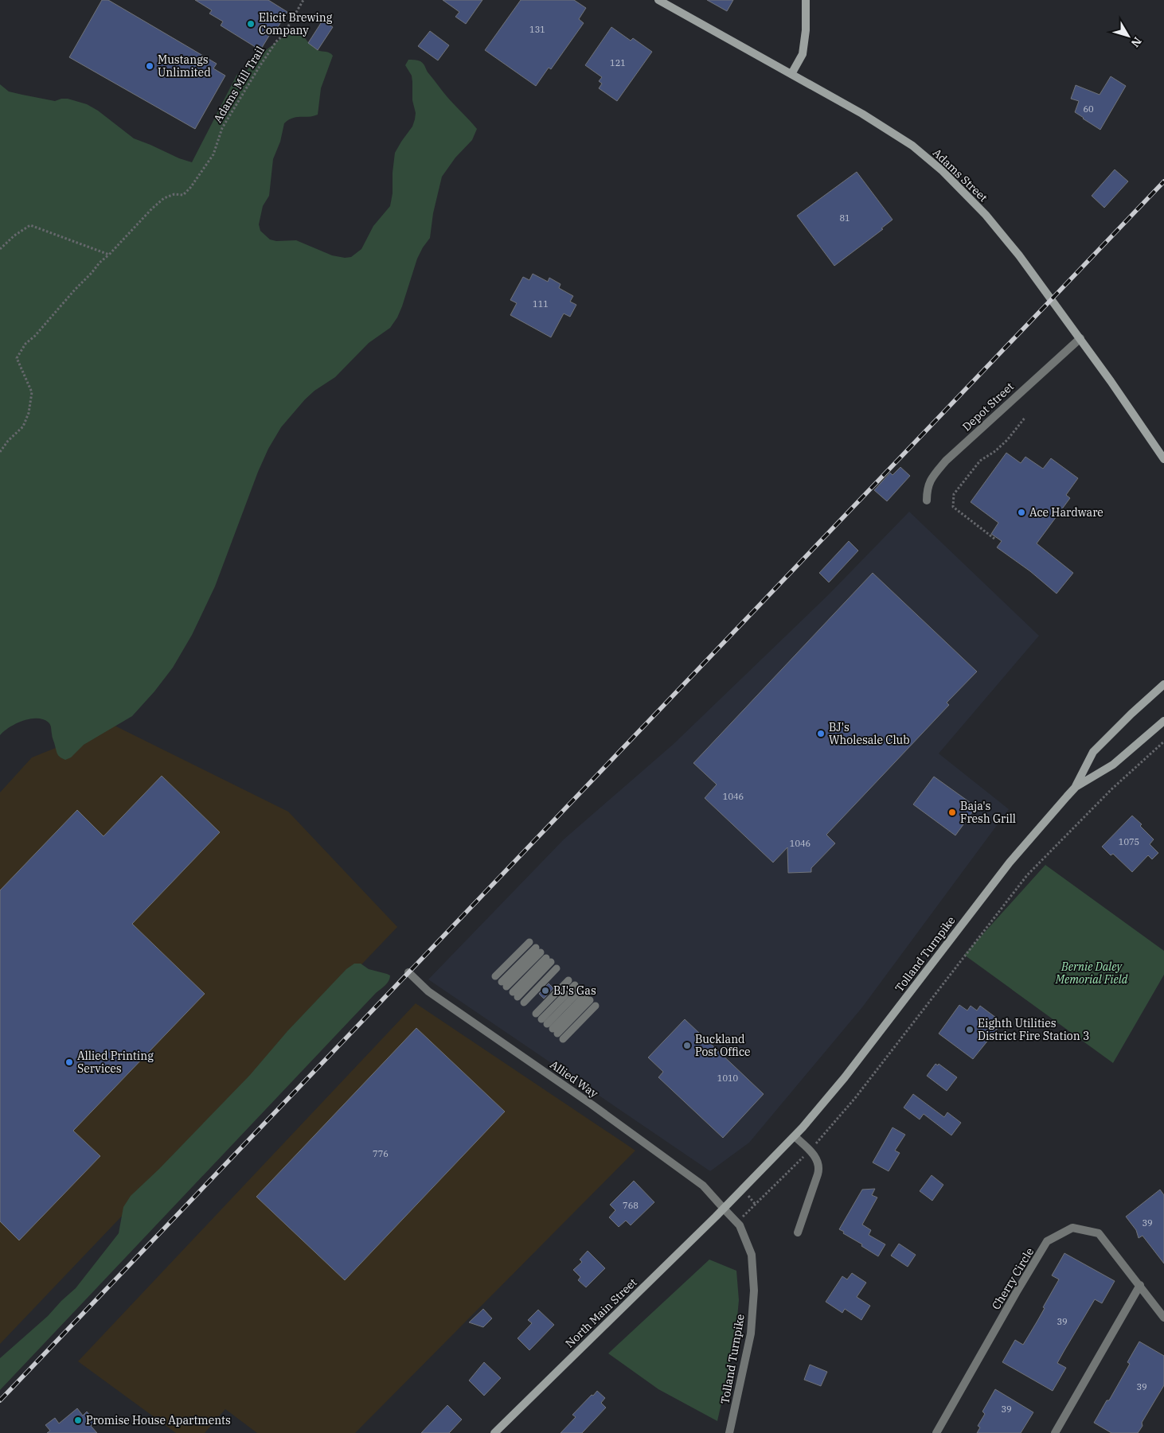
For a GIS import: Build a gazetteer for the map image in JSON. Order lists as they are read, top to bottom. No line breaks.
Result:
{"streets":{"main road":["Adams Street","Tolland Turnpike","North Main Street"],"street":["Depot Street","Allied Way","Cherry Circle"],"path":["Adams Mill Trail"]},"crossings":[["Adams Street","Depot Street"],["Tolland Turnpike","Allied Way"],["Tolland Turnpike","North Main Street"],["Allied Way","North Main Street"]],"parks":["Bernie Daley Memorial Field"],"places":["Elicit Brewing Company","Mustangs Unlimited","Ace Hardware","BJ's Wholesale Club","Baja's Fresh Grill","BJ's Gas","Eighth Utilities District Fire Station 3","Buckland Post Office","Allied Printing Services","Promise House Apartments"],"house_numbers":["131","121","60","81","111","1046","1075","1046","1010","776","768","39","39","39","39"],"north":"bottom right"}
